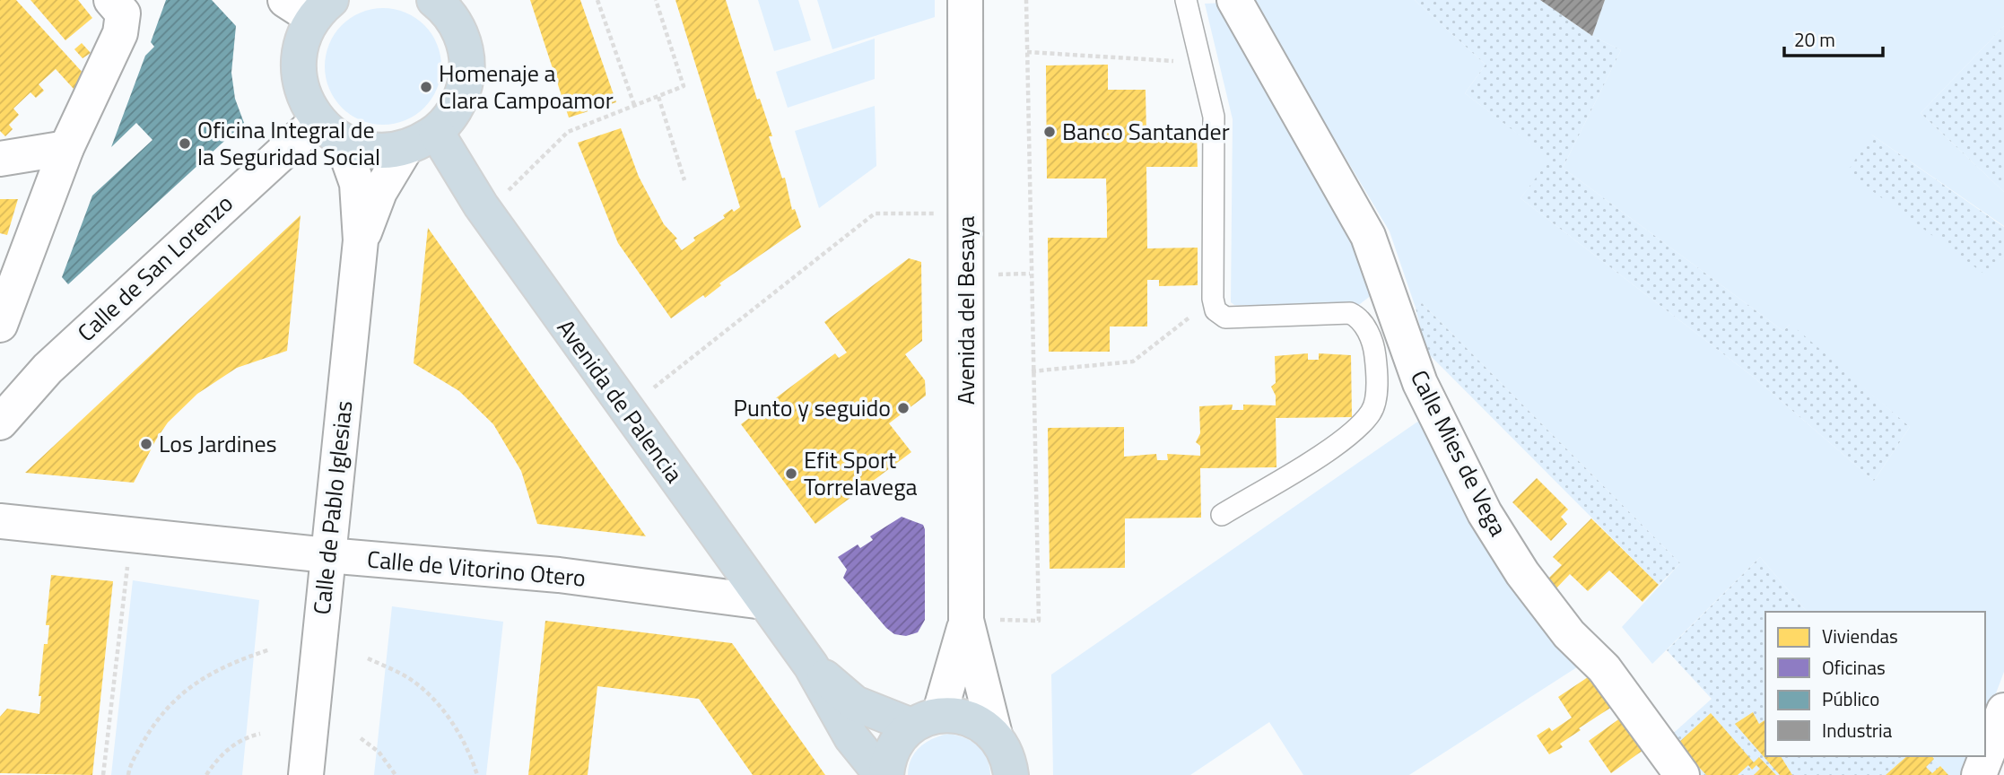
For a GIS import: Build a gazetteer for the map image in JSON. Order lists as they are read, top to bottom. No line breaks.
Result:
{"streets":{"highway":["Avenida de Palencia"],"street":["Calle de San Lorenzo","Avenida del Besaya","Calle Mies de Vega","Calle de Pablo Iglesias","Calle de Vitorino Otero"]},"crossings":[["Calle de San Lorenzo","Calle de Pablo Iglesias"],["Avenida del Besaya","Avenida de Palencia"],["Avenida de Palencia","Calle de Vitorino Otero"],["Calle de Pablo Iglesias","Calle de Vitorino Otero"]],"places":["Homenaje a Clara Campoamor","Banco Santander","Oficina Integral de la Seguridad Social","Punto y seguido","Los Jardines","Efit Sport Torrelavega"],"legend":["Viviendas","Oficinas","Público","Industria"],"scale_bar":"20 m"}
